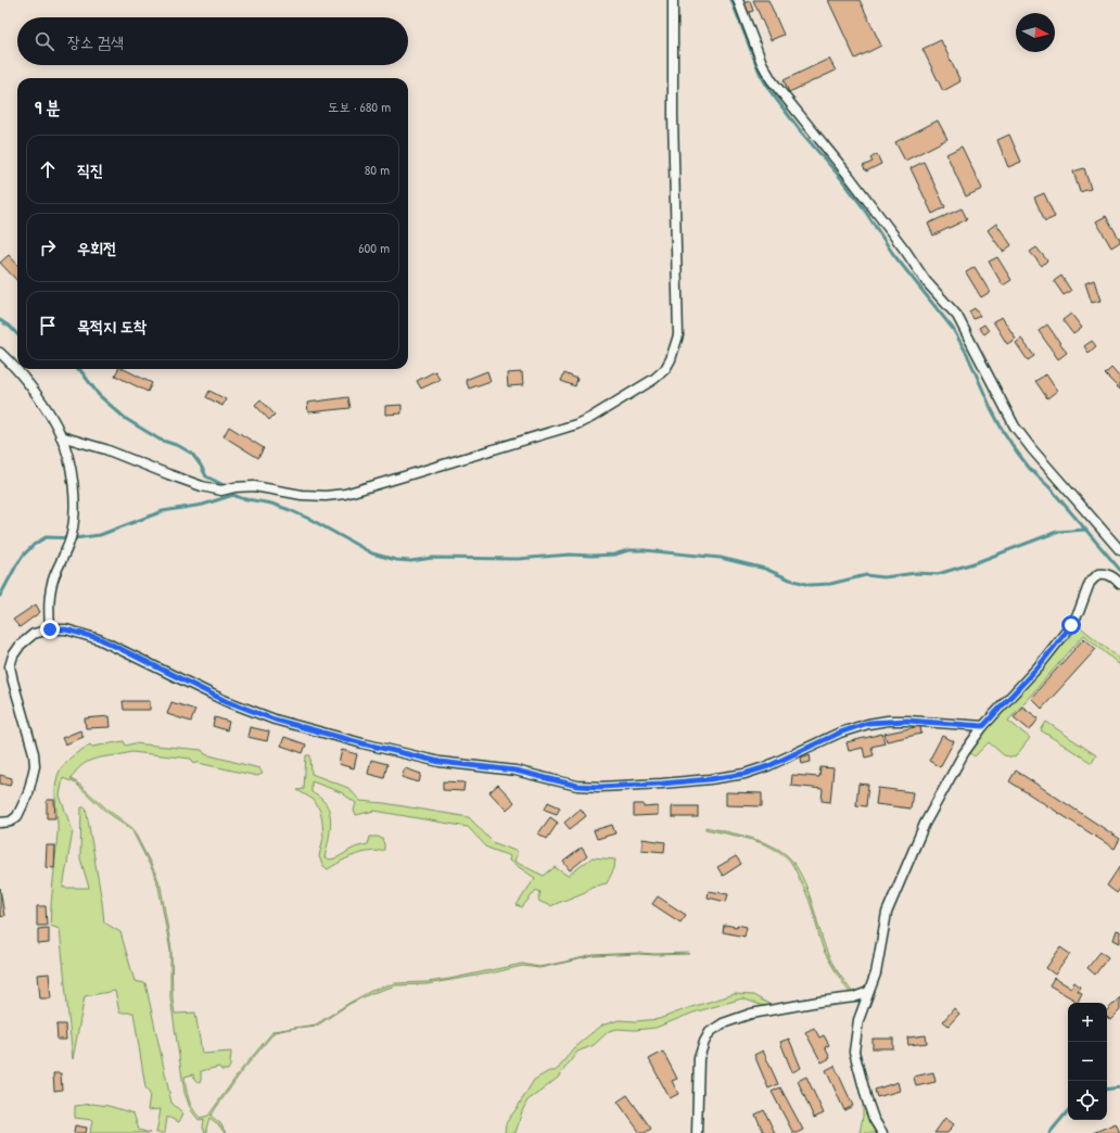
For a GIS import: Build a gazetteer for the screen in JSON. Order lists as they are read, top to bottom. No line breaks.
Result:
{"north":"right","page":{"search":"장소 검색","heading":["9 분","도보 · 680 m"],"list":[["직진","80 m"],["우회전","600 m"],"목적지 도착"],"map_buttons":["+","−"]}}
